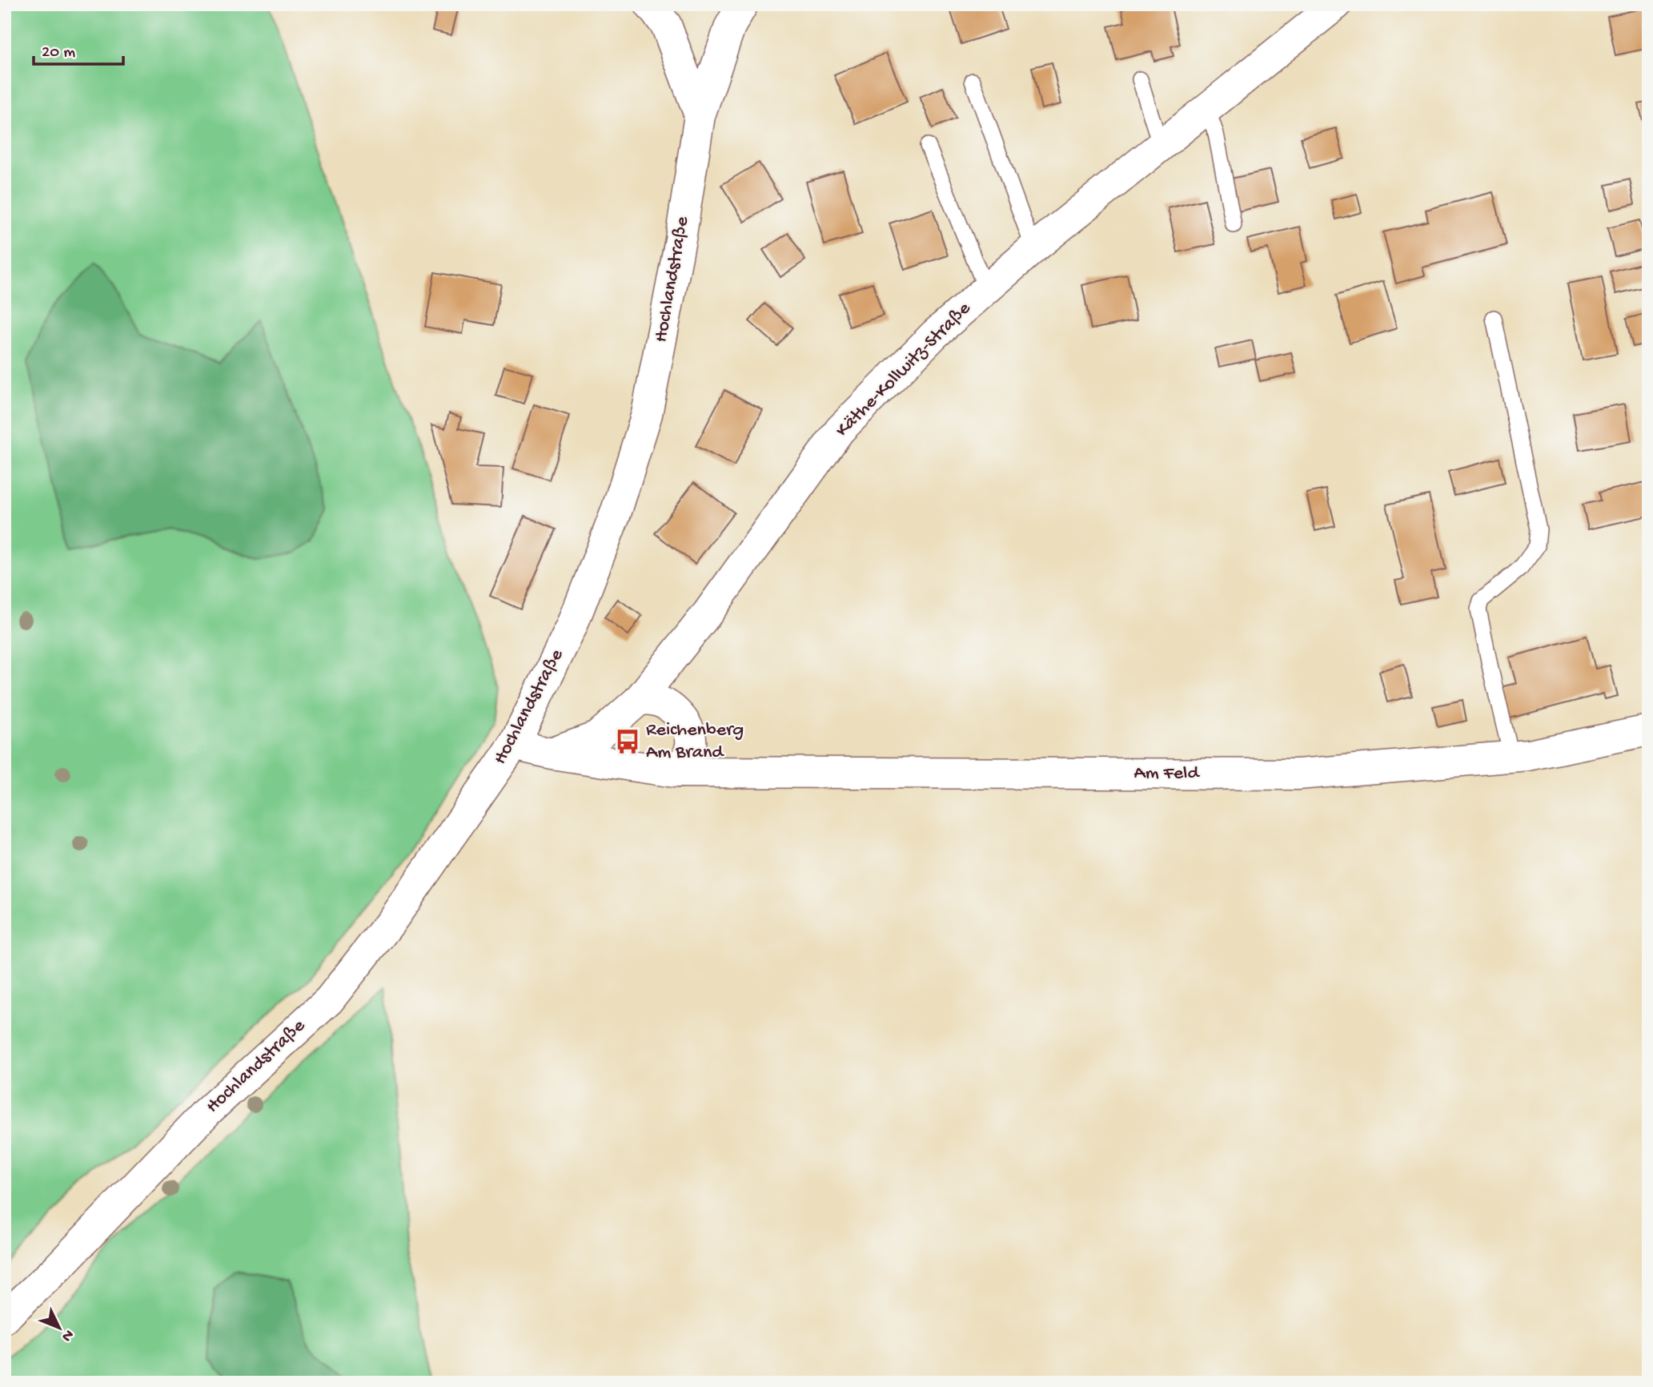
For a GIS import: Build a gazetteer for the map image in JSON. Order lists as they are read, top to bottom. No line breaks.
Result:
{"streets":{"street":["Hochlandstraße","Käthe-Kollwitz-Straße","Am Feld"]},"crossings":[["Käthe-Kollwitz-Straße","Am Feld"]],"places":{"bus stop":["Reichenberg Am Brand"]},"scale_bar":"20 m","north":"bottom right"}
